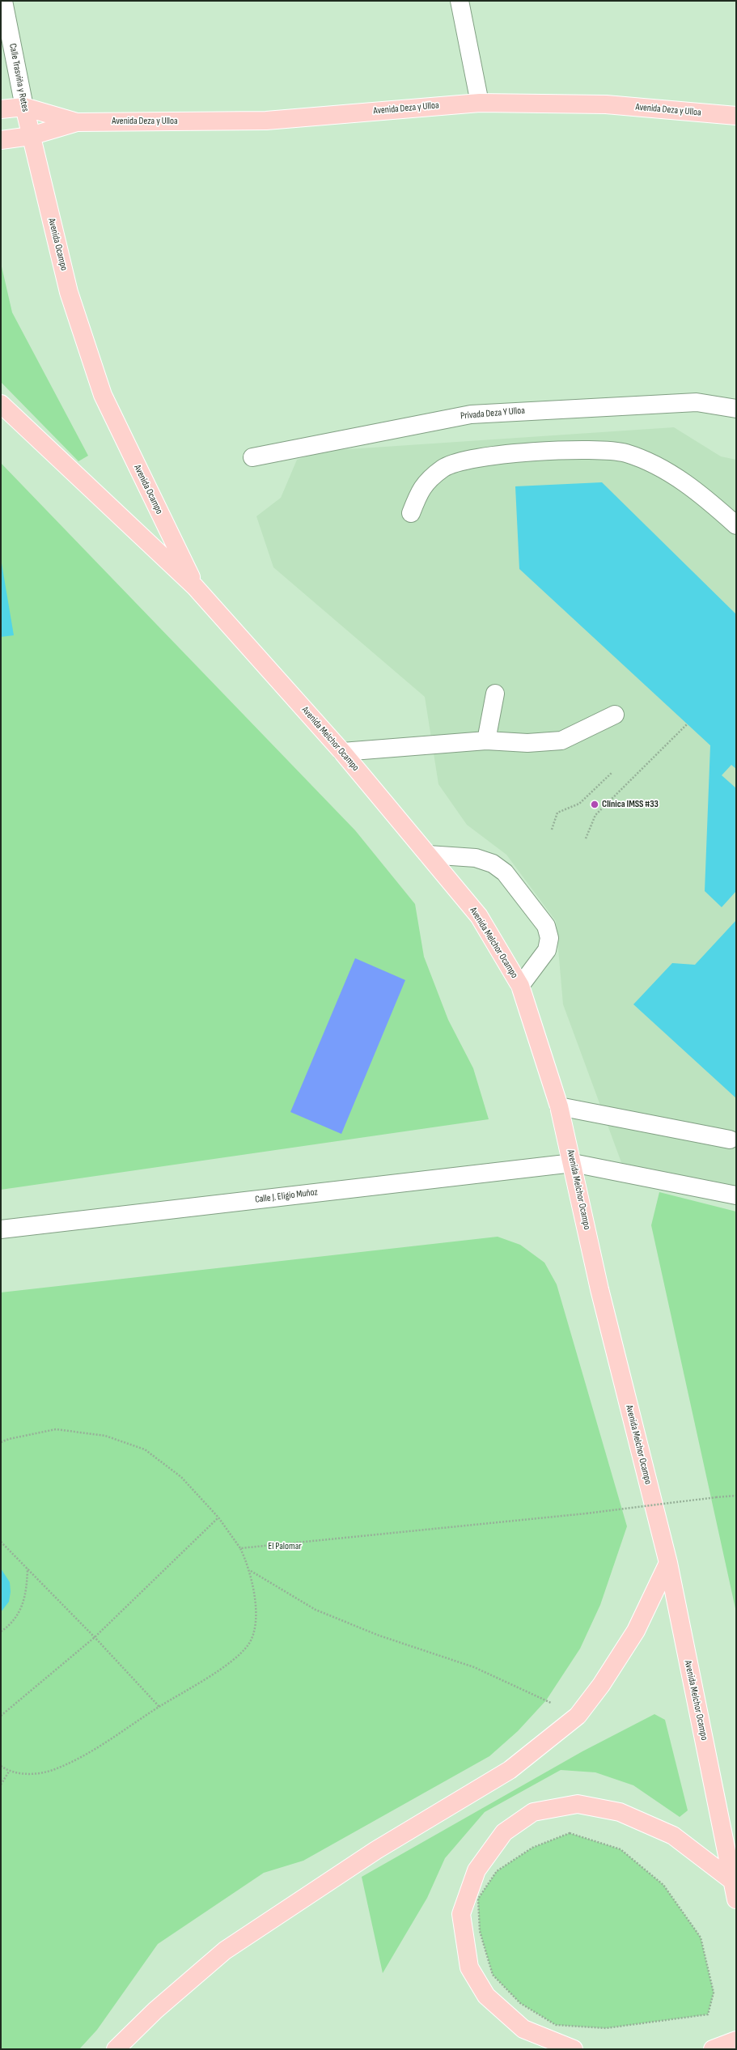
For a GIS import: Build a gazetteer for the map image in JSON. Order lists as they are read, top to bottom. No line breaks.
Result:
{"streets":{"main road":["Calle Trasviña y Retes","Avenida Deza y Ulloa","Avenida Ocampo","Avenida Melchor Ocampo"],"street":["Privada Deza Y Ulloa","Calle J. Eligio Muñoz"]},"crossings":[["Calle Trasviña y Retes","Avenida Deza y Ulloa"],["Calle Trasviña y Retes","Avenida Ocampo"],["Avenida Deza y Ulloa","Avenida Ocampo"],["Avenida Ocampo","Avenida Melchor Ocampo"],["Avenida Melchor Ocampo","Calle J. Eligio Muñoz"]],"parks":["El Palomar"],"places":["Clínica IMSS #33"]}
